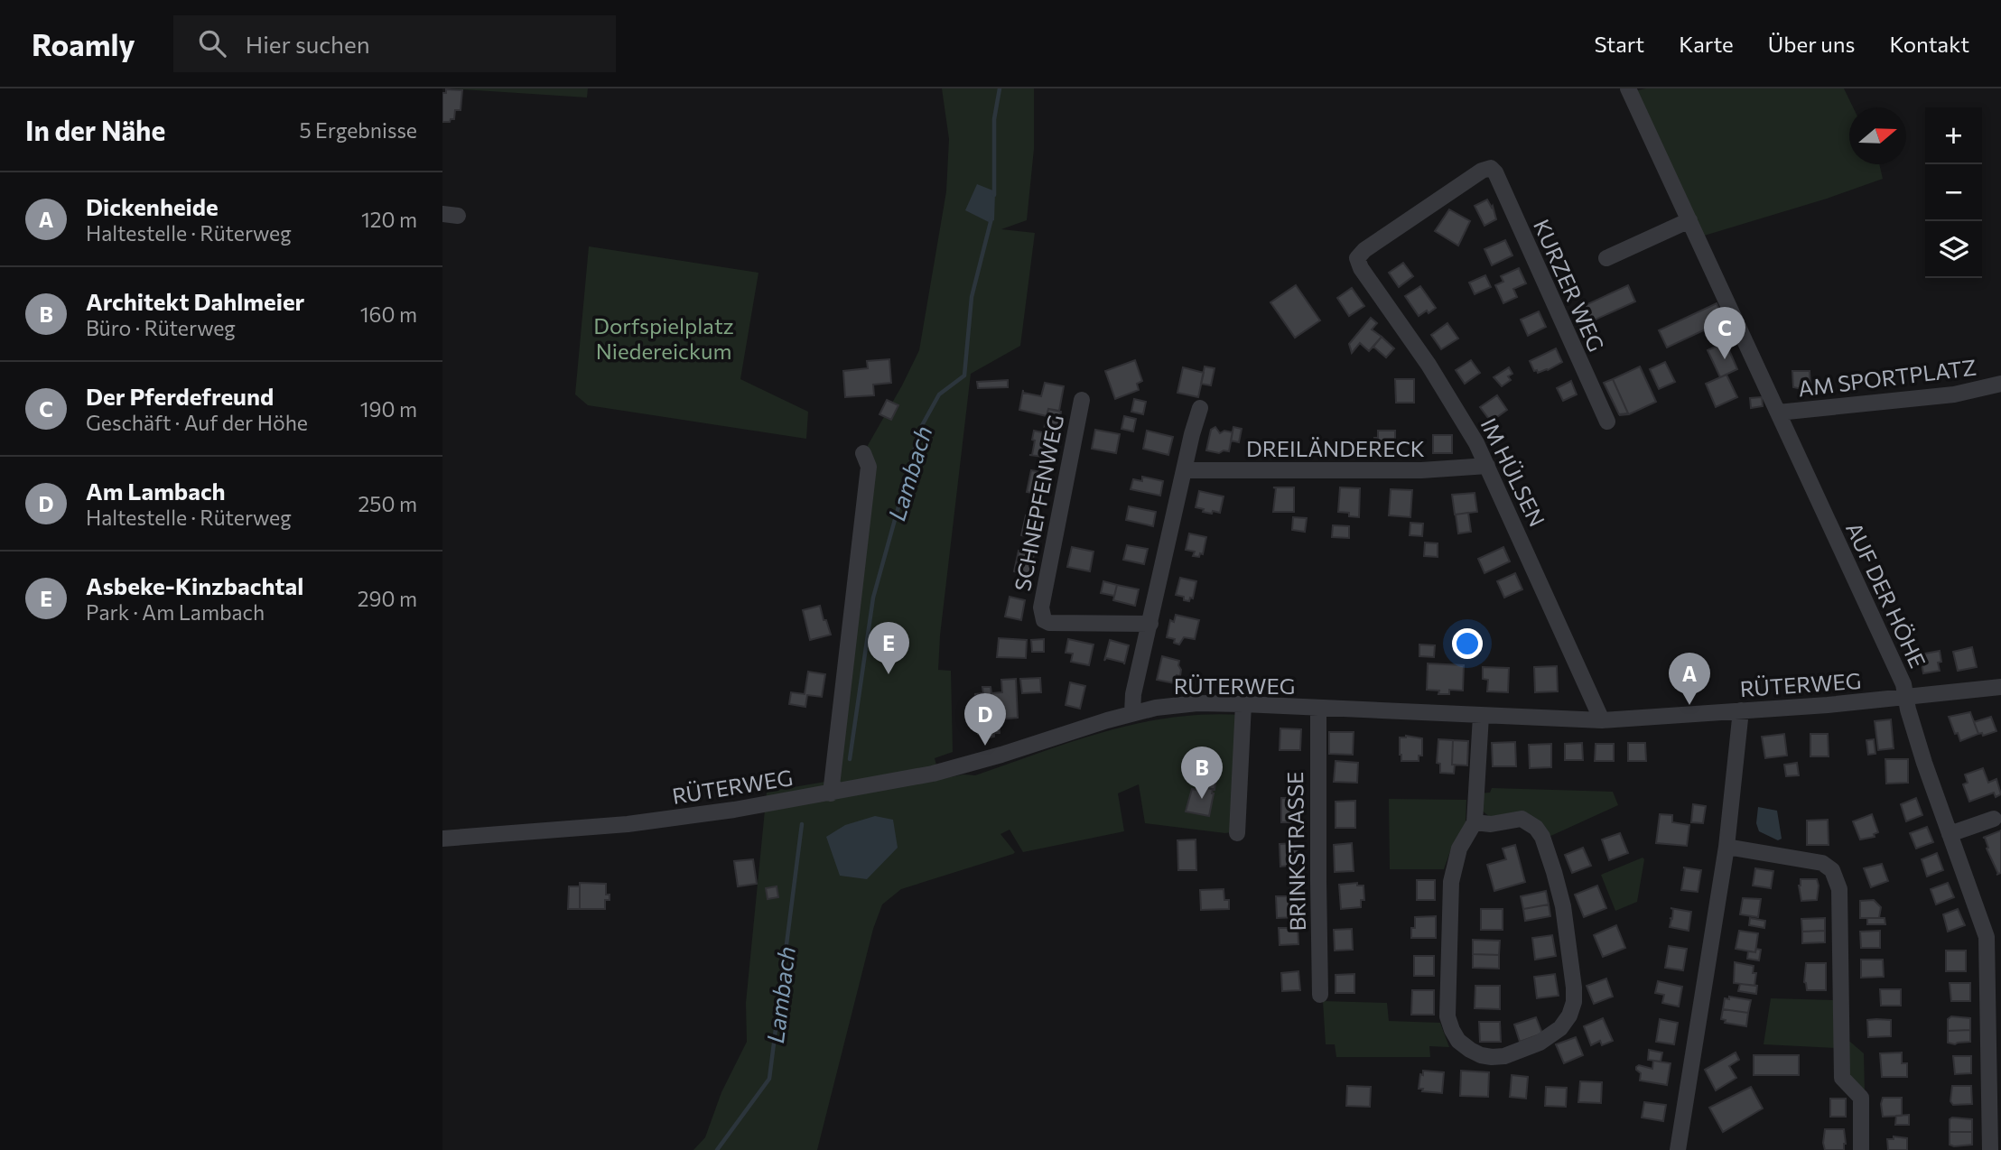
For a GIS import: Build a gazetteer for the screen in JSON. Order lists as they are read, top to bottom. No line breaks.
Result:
{"streets":{"street":["KURZER WEG","AM SPORTPLATZ","DREILÄNDERECK","IM HÜLSEN","SCHNEPFENWEG","AUF DER HÖHE","RÜTERWEG","BRINKSTRASSE"]},"crossings":[["KURZER WEG","IM HÜLSEN"],["AM SPORTPLATZ","AUF DER HÖHE"],["DREILÄNDERECK","IM HÜLSEN"],["IM HÜLSEN","RÜTERWEG"],["AUF DER HÖHE","RÜTERWEG"],["RÜTERWEG","BRINKSTRASSE"]],"water":["Lambach"],"parks":["Dorfspielplatz Niedereickum"],"north":"right","page":{"header":"Roamly","search":"Hier suchen","nav":["Start","Karte","Über uns","Kontakt"],"heading":["In der Nähe","5 Ergebnisse"],"map_buttons":["+","−"],"list":[{"mark":"A","name":"Dickenheide","note":"Haltestelle · Rüterweg","value":"120 m"},{"mark":"B","name":"Architekt Dahlmeier","note":"Büro · Rüterweg","value":"160 m"},{"mark":"C","name":"Der Pferdefreund","note":"Geschäft · Auf der Höhe","value":"190 m"},{"mark":"D","name":"Am Lambach","note":"Haltestelle · Rüterweg","value":"250 m"},{"mark":"E","name":"Asbeke-Kinzbachtal","note":"Park · Am Lambach","value":"290 m"}],"pins":["C","E","A","D","B"]}}
